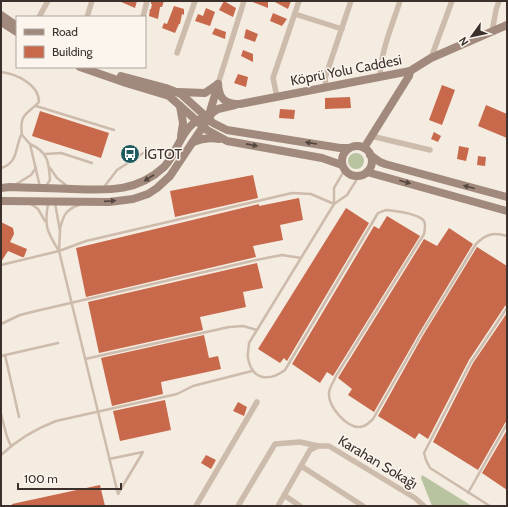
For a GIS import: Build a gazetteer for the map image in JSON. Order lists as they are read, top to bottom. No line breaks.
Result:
{"streets":{"main road":["Köprü Yolu Caddesi"],"street":["Karahan Sokağı"]},"places":{"bus stop":["İGTOT"]},"legend":["Road","Building"],"scale_bar":"100 m","north":"bottom left"}
